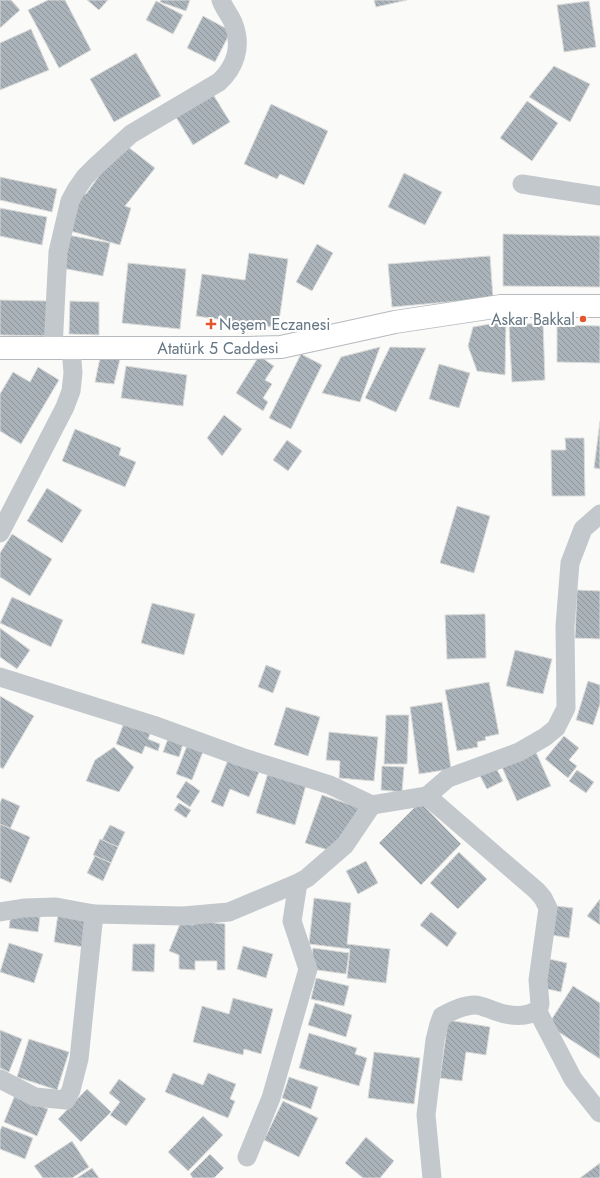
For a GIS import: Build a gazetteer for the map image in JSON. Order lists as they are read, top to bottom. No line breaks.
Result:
{"streets":{"main road":["Atatürk 5 Caddesi"]},"places":{"other":["Askar Bakkal"],"health":["Neşem Eczanesi"]}}
